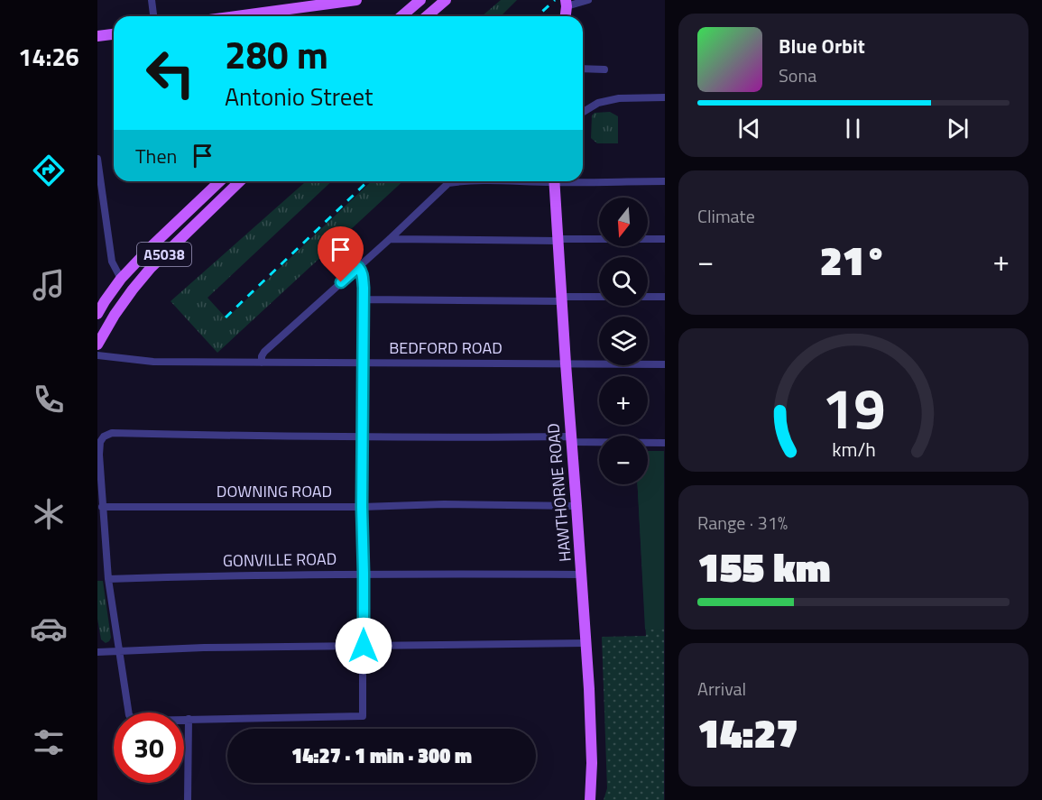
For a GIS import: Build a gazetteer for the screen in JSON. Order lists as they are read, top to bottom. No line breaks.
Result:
{"streets":{"main road":["A5038","HAWTHORNE ROAD"],"street":["BEDFORD ROAD","DOWNING ROAD","GONVILLE ROAD"]},"crossings":[["BEDFORD ROAD","HAWTHORNE ROAD"],["DOWNING ROAD","HAWTHORNE ROAD"],["HAWTHORNE ROAD","GONVILLE ROAD"]],"north":"bottom","page":{"tabs":"14:26","turn":["280 m","Antonio Street"],"song":["Blue Orbit","Sona"],"then":"Then","tile":["Climate",["Range · 31%","155 km"],["Arrival","14:27"]],"map_buttons":["+","−"],"heat":["−","21°","+"],"limit":"30","trip":"14:27 · 1 min · 300 m","gauge":["19","km/h"]}}
